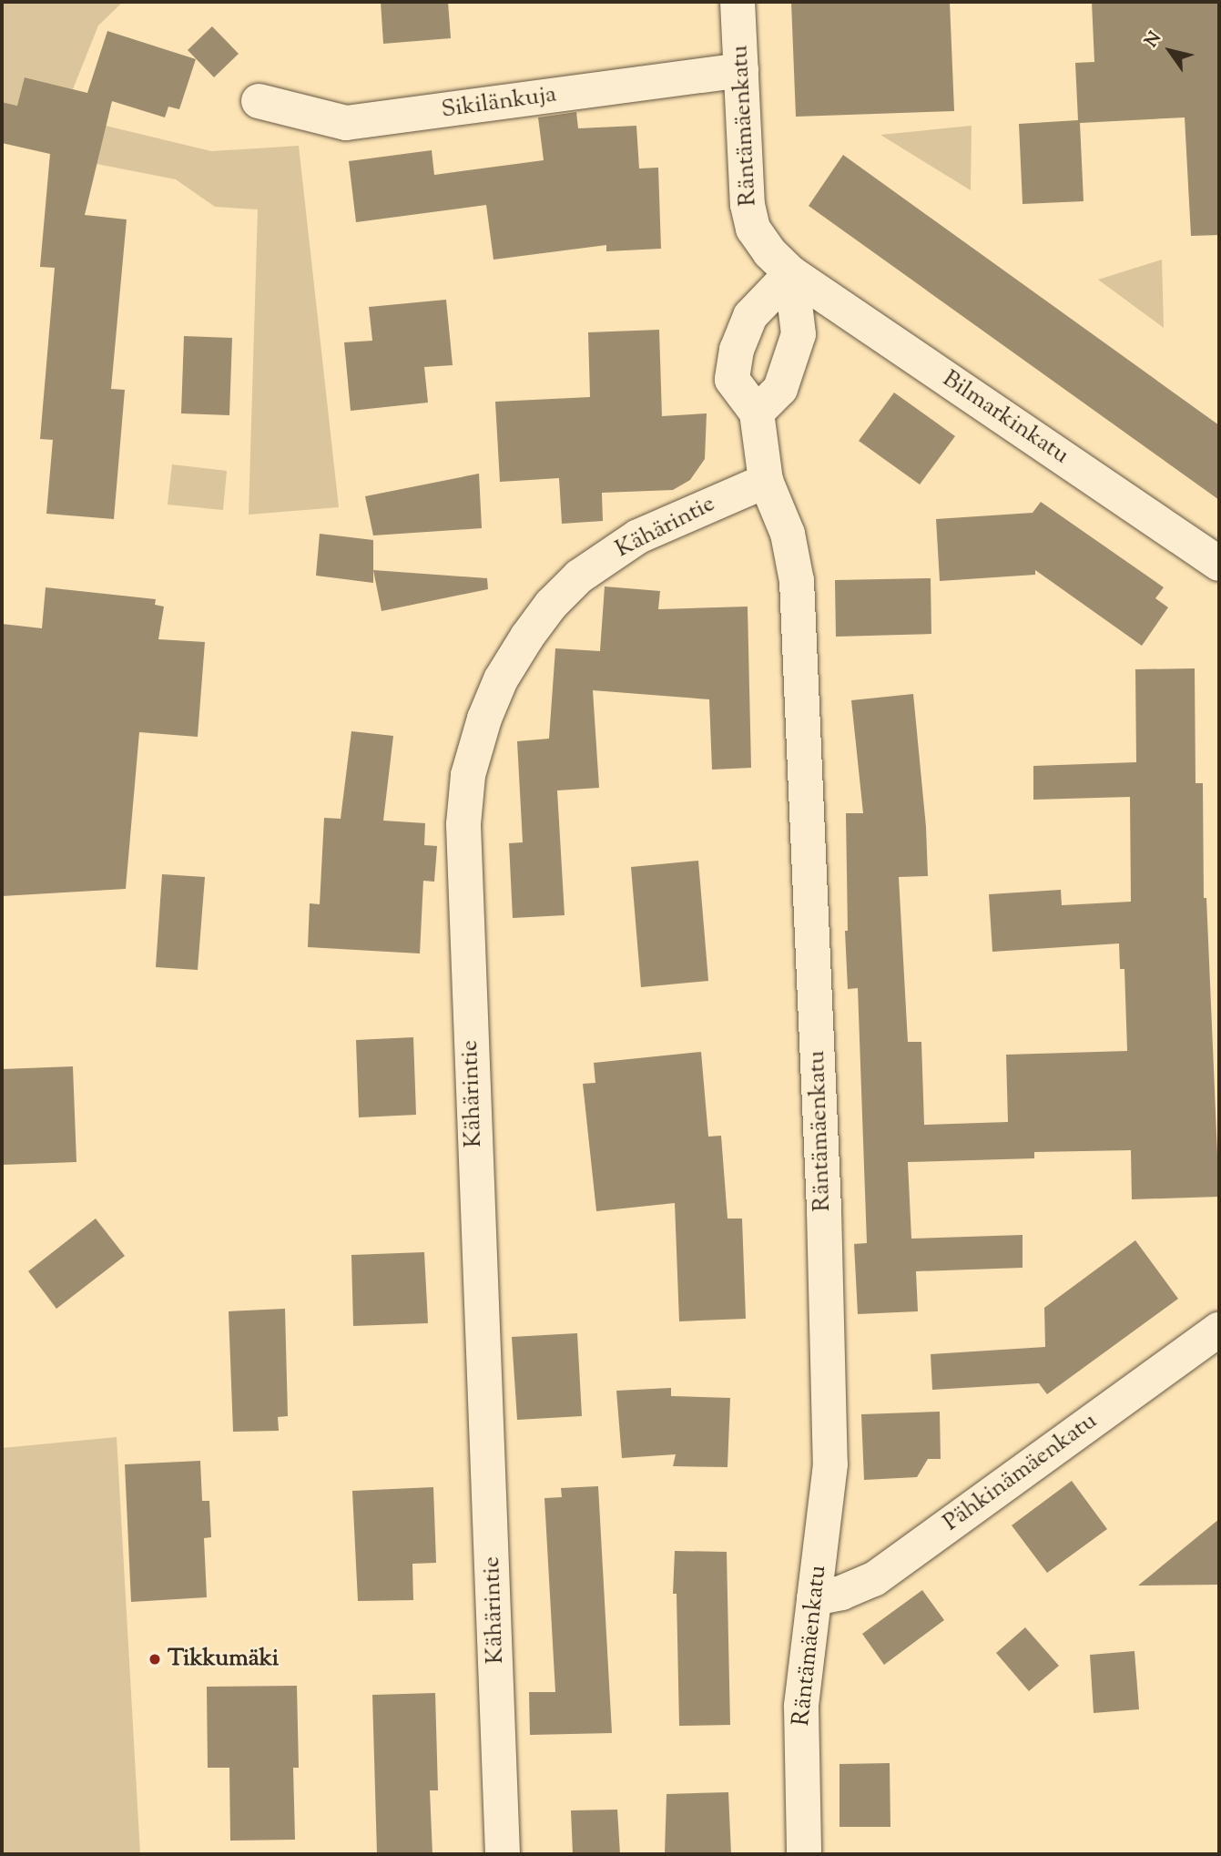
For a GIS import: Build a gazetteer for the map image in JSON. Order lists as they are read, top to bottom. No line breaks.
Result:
{"streets":{"street":["Sikilänkuja","Räntämäenkatu","Bilmarkinkatu","Kähärintie","Pähkinämäenkatu"]},"crossings":[["Sikilänkuja","Räntämäenkatu"],["Räntämäenkatu","Bilmarkinkatu"],["Räntämäenkatu","Kähärintie"],["Räntämäenkatu","Pähkinämäenkatu"]],"places":["Tikkumäki"],"north":"top left"}
